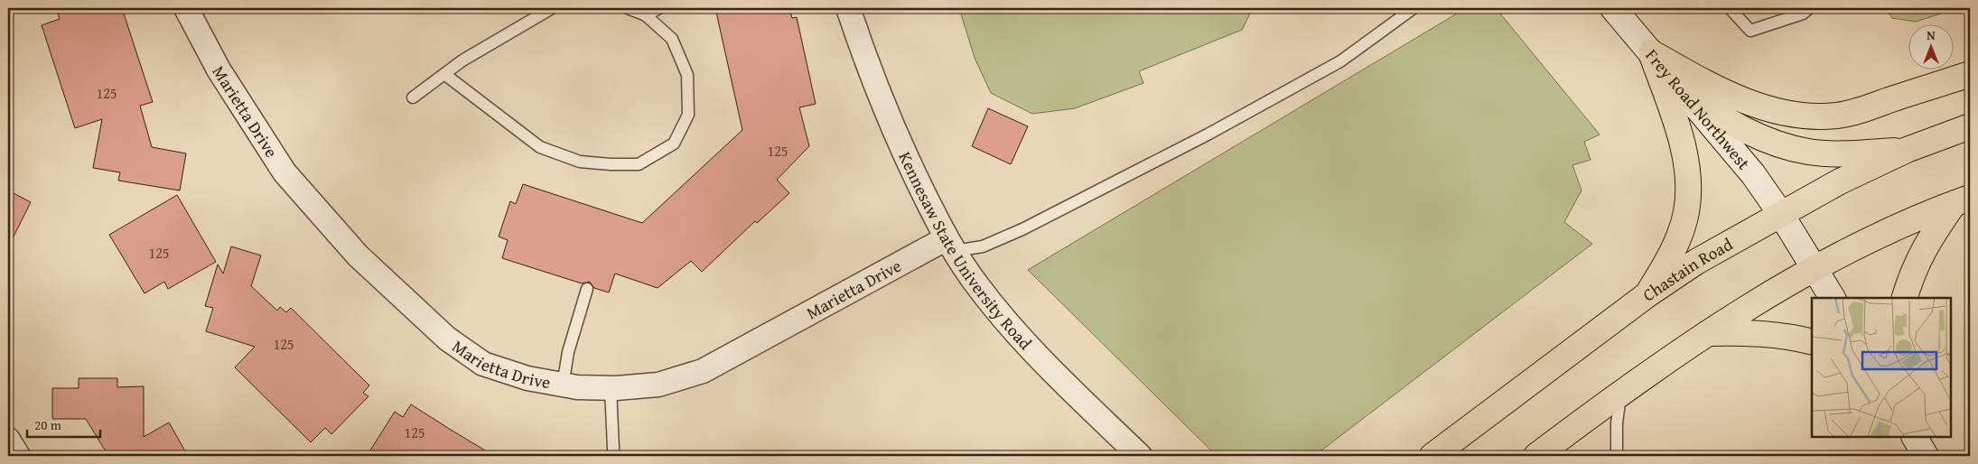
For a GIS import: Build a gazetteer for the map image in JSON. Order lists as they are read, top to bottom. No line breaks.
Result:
{"streets":{"main road":["Frey Road Northwest","Chastain Road"],"street":["Marietta Drive","Kennesaw State University Road"]},"crossings":[["Frey Road Northwest","Chastain Road"],["Marietta Drive","Kennesaw State University Road"]],"house_numbers":["125","125","125","125","125"],"scale_bar":"20 m","north":"top"}
